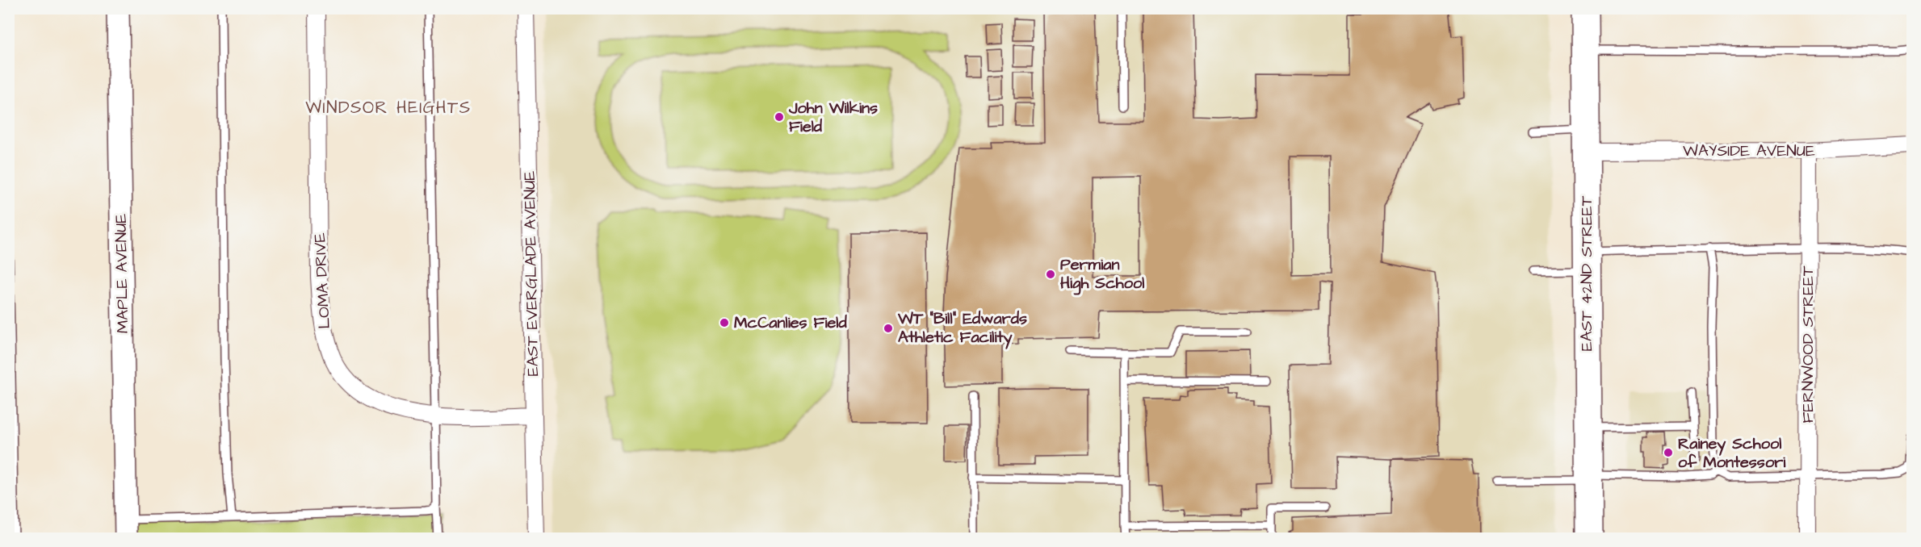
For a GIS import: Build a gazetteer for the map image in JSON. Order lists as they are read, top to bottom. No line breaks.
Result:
{"streets":{"highway":["EAST 42ND STREET"],"street":["WAYSIDE AVENUE","MAPLE AVENUE","EAST EVERGLADE AVENUE","LOMA DRIVE","FERNWOOD STREET"]},"crossings":[["WAYSIDE AVENUE","EAST 42ND STREET"],["WAYSIDE AVENUE","FERNWOOD STREET"],["EAST EVERGLADE AVENUE","LOMA DRIVE"]],"districts":["WINDSOR HEIGHTS"],"places":["John Wilkins Field","Permian High School","McCanlies Field","WT \"Bill\" Edwards Athletic Facility","Rainey School of Montessori"]}
